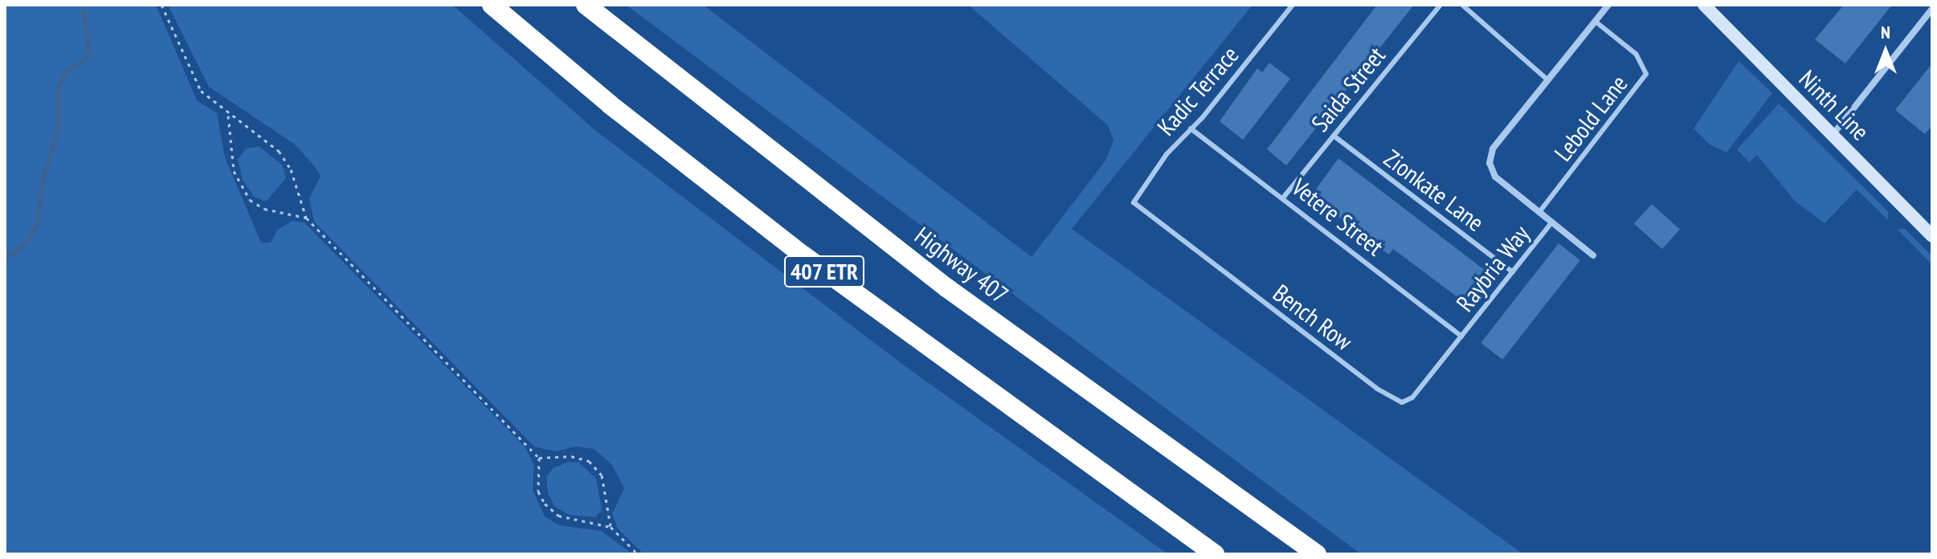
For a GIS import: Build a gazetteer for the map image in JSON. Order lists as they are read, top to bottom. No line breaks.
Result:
{"streets":{"highway":["Highway 407","407 ETR"],"main road":["Ninth Line"],"lane":["Saida Street","Kadic Terrace","Lebold Lane","Zionkate Lane","Vetere Street","Raybria Way","Bench Row"]},"crossings":[["Saida Street","Zionkate Lane"],["Saida Street","Vetere Street"],["Kadic Terrace","Vetere Street"],["Kadic Terrace","Bench Row"],["Zionkate Lane","Raybria Way"],["Vetere Street","Raybria Way"],["Vetere Street","Bench Row"],["Raybria Way","Bench Row"]],"north":"top"}
